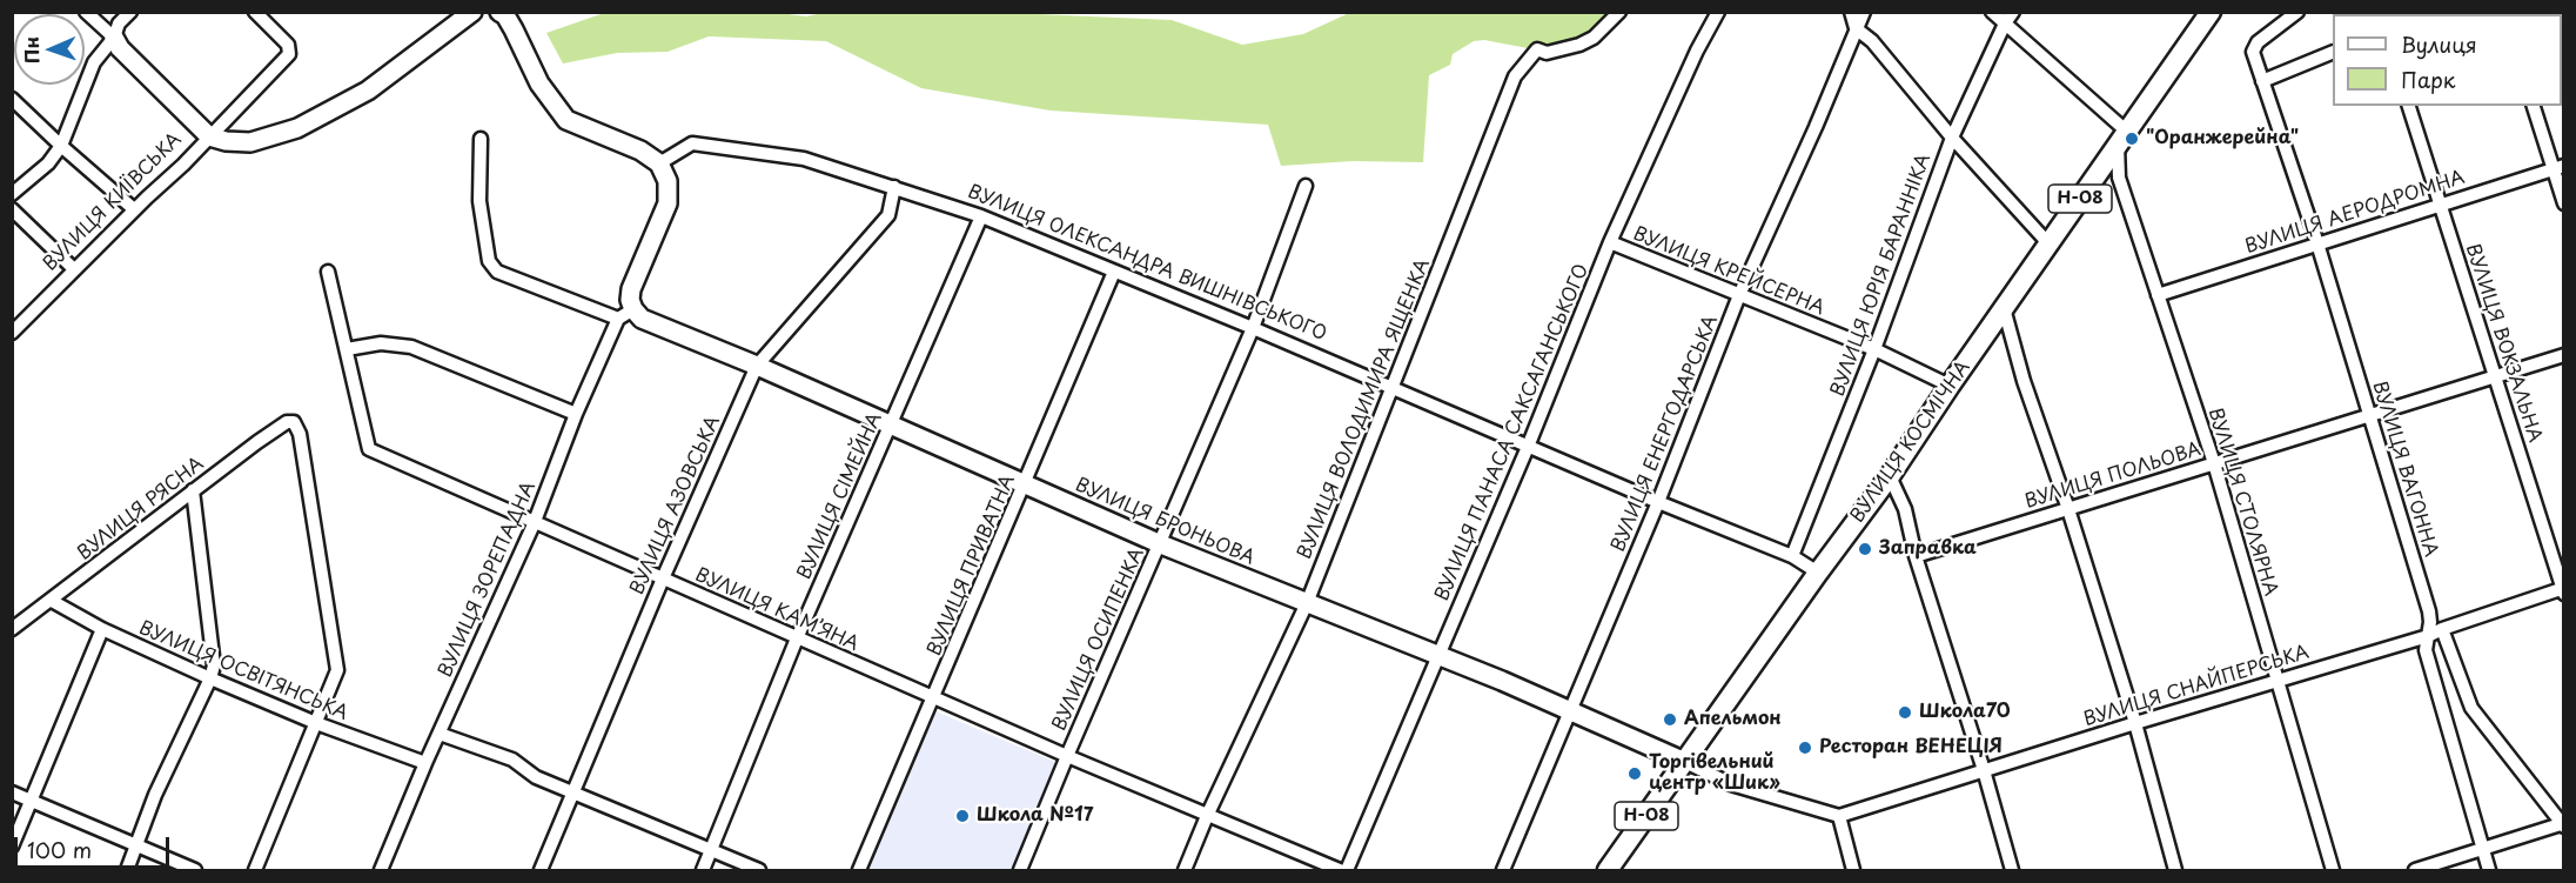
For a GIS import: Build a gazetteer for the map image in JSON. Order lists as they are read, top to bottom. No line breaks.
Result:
{"streets":{"main road":["Н-08","ВУЛИЦЯ КОСМІЧНА"],"street":["ВУЛИЦЯ КИЇВСЬКА","ВУЛИЦЯ АЕРОДРОМНА","ВУЛИЦЯ ОЛЕКСАНДРА ВИШНІВСЬКОГО","ВУЛИЦЯ КРЕЙСЕРНА","ВУЛИЦЯ ЮРІЯ БАРАННІКА","ВУЛИЦЯ ВОКЗАЛЬНА","ВУЛИЦЯ ВОЛОДИМИРА ЯЩЕНКА","ВУЛИЦЯ ПАНАСА САКСАГАНСЬКОГО","ВУЛИЦЯ ЕНЕРГОДАРСЬКА","ВУЛИЦЯ ВАГОННА","ВУЛИЦЯ ПОЛЬОВА","ВУЛИЦЯ СІМЕЙНА","ВУЛИЦЯ СТОЛЯРНА","ВУЛИЦЯ АЗОВСЬКА","ВУЛИЦЯ РЯСНА","ВУЛИЦЯ БРОНЬОВА","ВУЛИЦЯ ПРИВАТНА","ВУЛИЦЯ ЗОРЕПАДНА","ВУЛИЦЯ КАМ’ЯНА","ВУЛИЦЯ ОСИПЕНКА","ВУЛИЦЯ ОСВІТЯНСЬКА","ВУЛИЦЯ СНАЙПЕРСЬКА"]},"crossings":[["ВУЛИЦЯ АЕРОДРОМНА","ВУЛИЦЯ ВОКЗАЛЬНА"],["ВУЛИЦЯ АЕРОДРОМНА","ВУЛИЦЯ ВАГОННА"],["ВУЛИЦЯ АЕРОДРОМНА","ВУЛИЦЯ СТОЛЯРНА"],["ВУЛИЦЯ ОЛЕКСАНДРА ВИШНІВСЬКОГО","ВУЛИЦЯ ЮРІЯ БАРАННІКА"],["ВУЛИЦЯ ОЛЕКСАНДРА ВИШНІВСЬКОГО","ВУЛИЦЯ ВОЛОДИМИРА ЯЩЕНКА"],["ВУЛИЦЯ ОЛЕКСАНДРА ВИШНІВСЬКОГО","ВУЛИЦЯ ПАНАСА САКСАГАНСЬКОГО"],["ВУЛИЦЯ ОЛЕКСАНДРА ВИШНІВСЬКОГО","ВУЛИЦЯ ЕНЕРГОДАРСЬКА"],["ВУЛИЦЯ ОЛЕКСАНДРА ВИШНІВСЬКОГО","ВУЛИЦЯ КОСМІЧНА"],["ВУЛИЦЯ ОЛЕКСАНДРА ВИШНІВСЬКОГО","ВУЛИЦЯ СІМЕЙНА"],["ВУЛИЦЯ ОЛЕКСАНДРА ВИШНІВСЬКОГО","ВУЛИЦЯ АЗОВСЬКА"],["ВУЛИЦЯ ОЛЕКСАНДРА ВИШНІВСЬКОГО","ВУЛИЦЯ ПРИВАТНА"],["ВУЛИЦЯ ОЛЕКСАНДРА ВИШНІВСЬКОГО","ВУЛИЦЯ ОСИПЕНКА"],["ВУЛИЦЯ КРЕЙСЕРНА","ВУЛИЦЯ ЮРІЯ БАРАННІКА"],["ВУЛИЦЯ КРЕЙСЕРНА","ВУЛИЦЯ ПАНАСА САКСАГАНСЬКОГО"],["ВУЛИЦЯ КРЕЙСЕРНА","ВУЛИЦЯ ЕНЕРГОДАРСЬКА"],["ВУЛИЦЯ КРЕЙСЕРНА","ВУЛИЦЯ КОСМІЧНА"],["ВУЛИЦЯ ВОКЗАЛЬНА","ВУЛИЦЯ ПОЛЬОВА"],["ВУЛИЦЯ ВОКЗАЛЬНА","ВУЛИЦЯ СНАЙПЕРСЬКА"],["ВУЛИЦЯ ВОЛОДИМИРА ЯЩЕНКА","ВУЛИЦЯ БРОНЬОВА"],["ВУЛИЦЯ ВОЛОДИМИРА ЯЩЕНКА","ВУЛИЦЯ КАМ’ЯНА"],["ВУЛИЦЯ ПАНАСА САКСАГАНСЬКОГО","ВУЛИЦЯ БРОНЬОВА"],["ВУЛИЦЯ ЕНЕРГОДАРСЬКА","ВУЛИЦЯ БРОНЬОВА"],["ВУЛИЦЯ КОСМІЧНА","ВУЛИЦЯ СТОЛЯРНА"],["ВУЛИЦЯ КОСМІЧНА","ВУЛИЦЯ БРОНЬОВА"],["ВУЛИЦЯ ВАГОННА","ВУЛИЦЯ ПОЛЬОВА"],["ВУЛИЦЯ ВАГОННА","ВУЛИЦЯ СНАЙПЕРСЬКА"],["ВУЛИЦЯ ПОЛЬОВА","ВУЛИЦЯ СТОЛЯРНА"],["ВУЛИЦЯ СІМЕЙНА","ВУЛИЦЯ БРОНЬОВА"],["ВУЛИЦЯ СІМЕЙНА","ВУЛИЦЯ КАМ’ЯНА"],["ВУЛИЦЯ СТОЛЯРНА","ВУЛИЦЯ СНАЙПЕРСЬКА"],["ВУЛИЦЯ АЗОВСЬКА","ВУЛИЦЯ БРОНЬОВА"],["ВУЛИЦЯ АЗОВСЬКА","ВУЛИЦЯ КАМ’ЯНА"],["ВУЛИЦЯ РЯСНА","ВУЛИЦЯ ОСВІТЯНСЬКА"],["ВУЛИЦЯ БРОНЬОВА","ВУЛИЦЯ ПРИВАТНА"],["ВУЛИЦЯ БРОНЬОВА","ВУЛИЦЯ ЗОРЕПАДНА"],["ВУЛИЦЯ БРОНЬОВА","ВУЛИЦЯ ОСИПЕНКА"],["ВУЛИЦЯ ПРИВАТНА","ВУЛИЦЯ КАМ’ЯНА"],["ВУЛИЦЯ ЗОРЕПАДНА","ВУЛИЦЯ КАМ’ЯНА"],["ВУЛИЦЯ ЗОРЕПАДНА","ВУЛИЦЯ ОСВІТЯНСЬКА"],["ВУЛИЦЯ КАМ’ЯНА","ВУЛИЦЯ ОСИПЕНКА"]],"places":["\"Оранжерейна\"","Заправка","Школа70","Апельмон","Ресторан ВЕНЕЦІЯ","Торгівельний центр «Шик»","Школа №17"],"legend":["Вулиця","Парк"],"scale_bar":"100 m","north":"left"}
